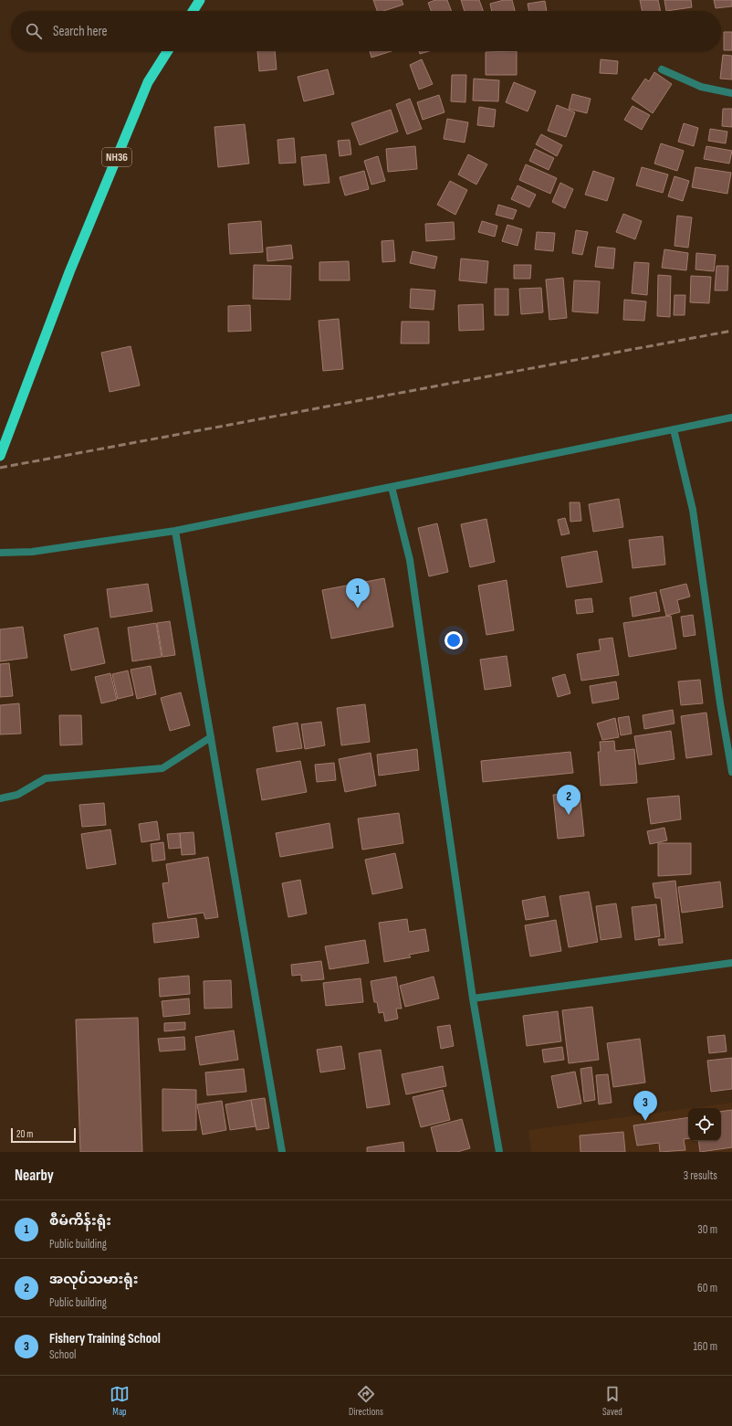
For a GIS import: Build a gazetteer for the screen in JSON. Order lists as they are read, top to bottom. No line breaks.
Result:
{"streets":{"highway":["NH36"]},"scale_bar":"20 m","page":{"search":"Search here","pins":["1","2","3"],"scale":"20 m","heading":["Nearby","3 results"],"list":[{"mark":"1","name":"စီမံကိန်းရုံး‌","note":"Public building","value":"30 m"},{"mark":"2","name":"အလုပ်သမားရုံး","note":"Public building","value":"60 m"},{"mark":"3","name":"Fishery Training School","note":"School","value":"160 m"}],"nav":["Map","Directions","Saved"]}}
